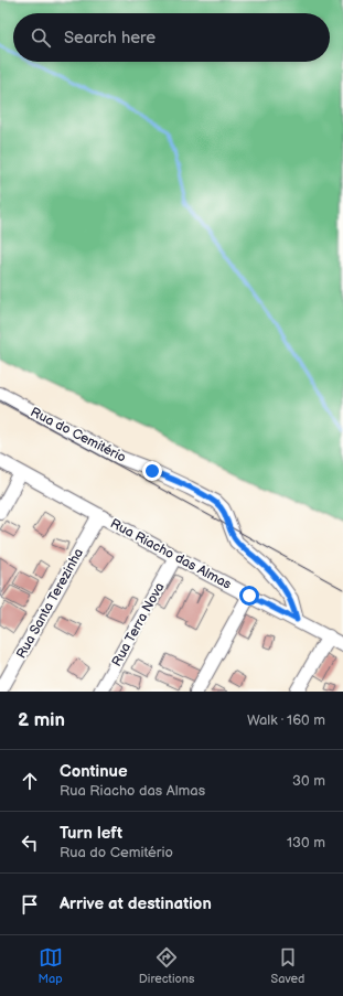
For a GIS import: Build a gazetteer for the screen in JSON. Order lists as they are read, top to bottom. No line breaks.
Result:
{"streets":{"street":["Rua do Cemitério","Rua Riacho das Almas","Rua Santa Terezinha","Rua Terra Nova"]},"crossings":[["Rua do Cemitério","Rua Riacho das Almas"],["Rua Riacho das Almas","Rua Santa Terezinha"],["Rua Riacho das Almas","Rua Terra Nova"]],"page":{"search":"Search here","heading":["2 min","Walk · 160 m"],"list":[["Continue","Rua Riacho das Almas","30 m"],["Turn left","Rua do Cemitério","130 m"],"Arrive at destination"],"nav":["Map","Directions","Saved"]}}
